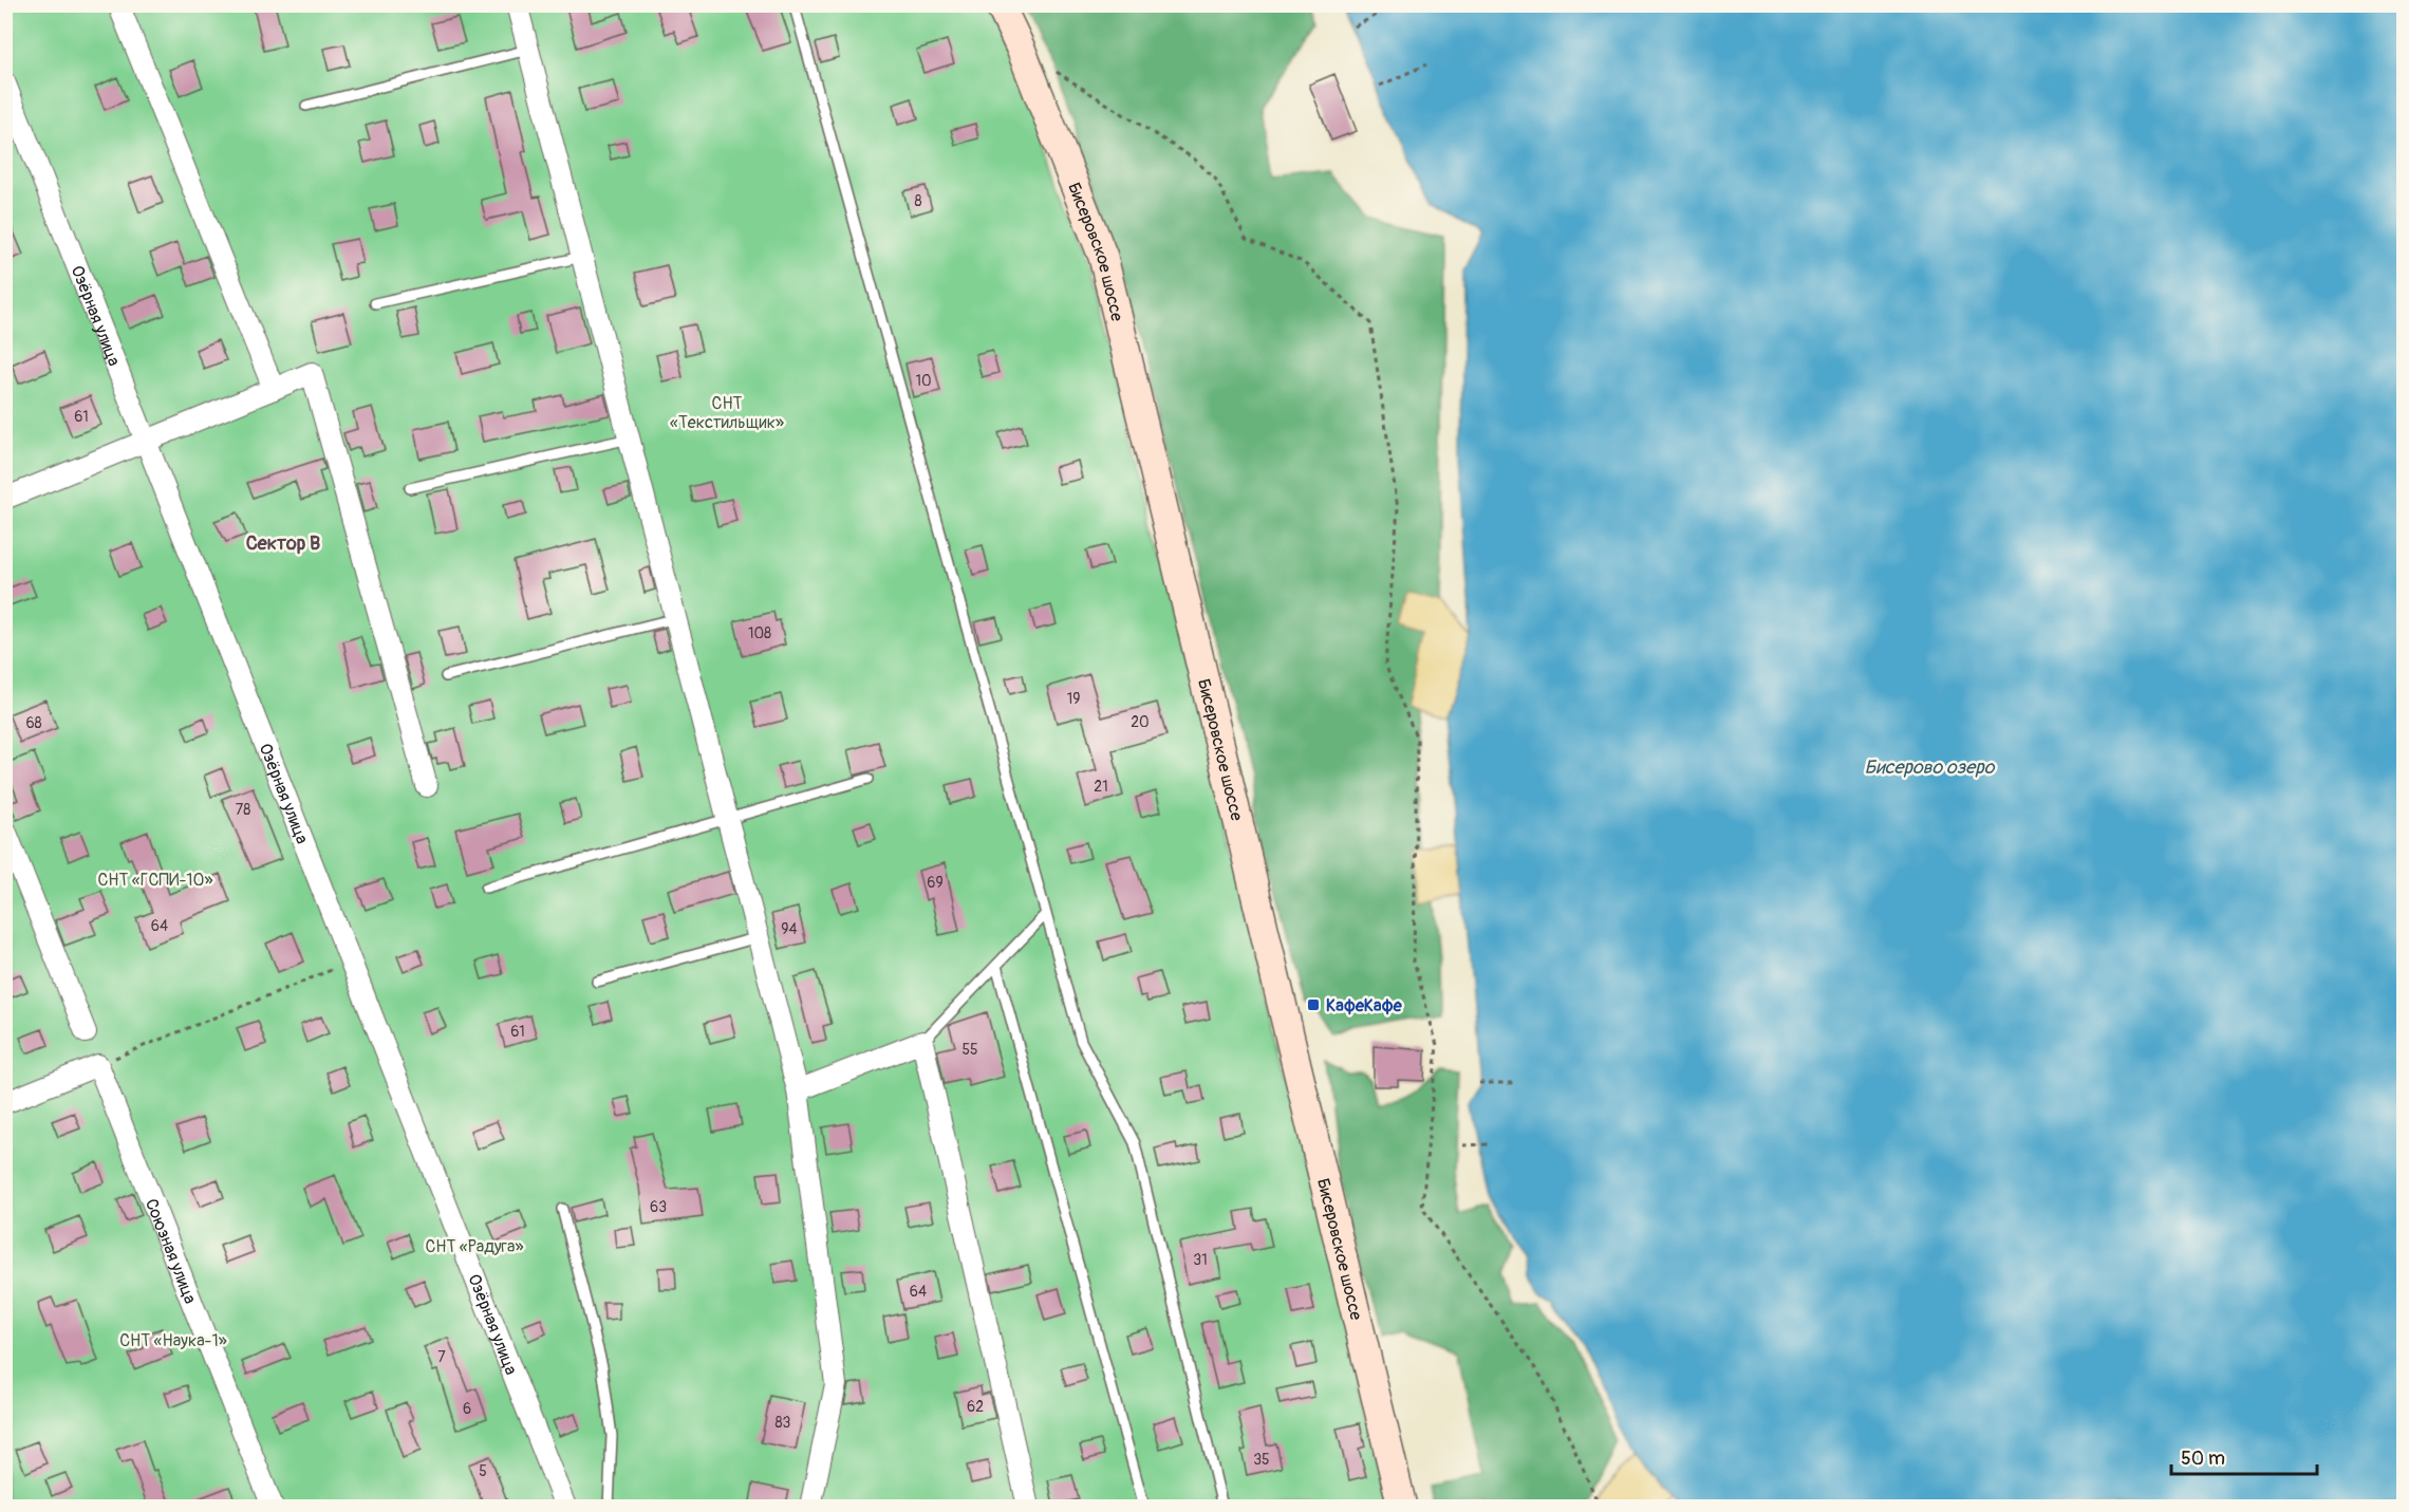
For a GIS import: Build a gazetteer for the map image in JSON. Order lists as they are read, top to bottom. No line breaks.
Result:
{"streets":{"main road":["Бисеровское шоссе"],"street":["Озёрная улица","Союзная улица"]},"districts":["Сектор В"],"water":["Бисерово озеро"],"parks":["СНТ «Текстильщик»","СНТ «ГСПИ-10»","СНТ «Радуга»","СНТ «Наука-1»"],"places":{"transit":["КафеКафе"]},"house_numbers":["8","10","61","108","19","20","68","21","78","69","64","94","61","55","63","31","64","7","62","6","83","35","5"],"scale_bar":"50 m"}
